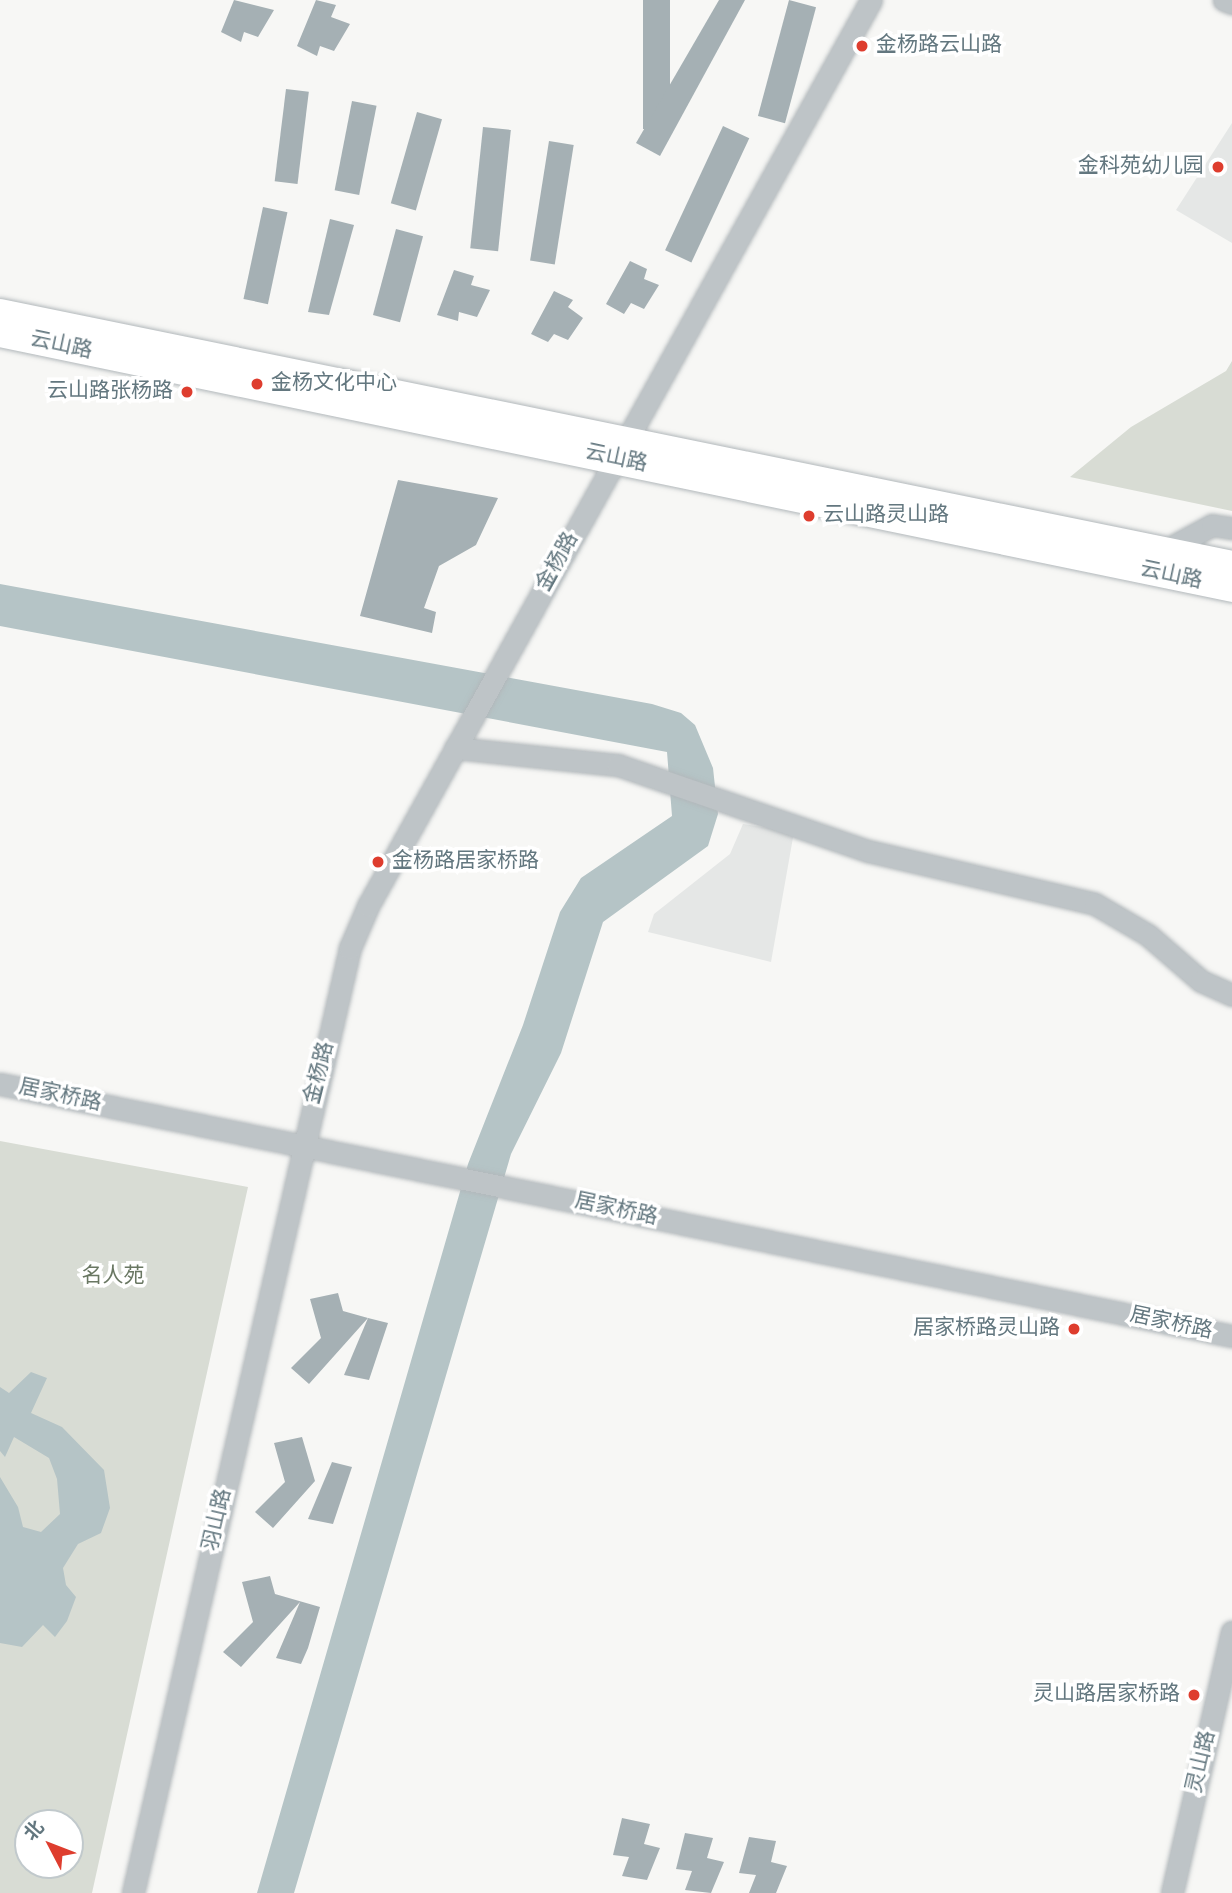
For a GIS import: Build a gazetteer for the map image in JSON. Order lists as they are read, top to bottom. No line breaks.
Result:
{"streets":{"main road":["云山路"],"street":["金杨路","居家桥路","羽山路","灵山路"]},"crossings":[["云山路","金杨路"],["金杨路","居家桥路"],["金杨路","羽山路"],["居家桥路","羽山路"]],"parks":["名人苑"],"places":["金杨路云山路","金科苑幼儿园","金杨文化中心","云山路张杨路","云山路灵山路","金杨路居家桥路","居家桥路灵山路","灵山路居家桥路"],"north":"top left"}
